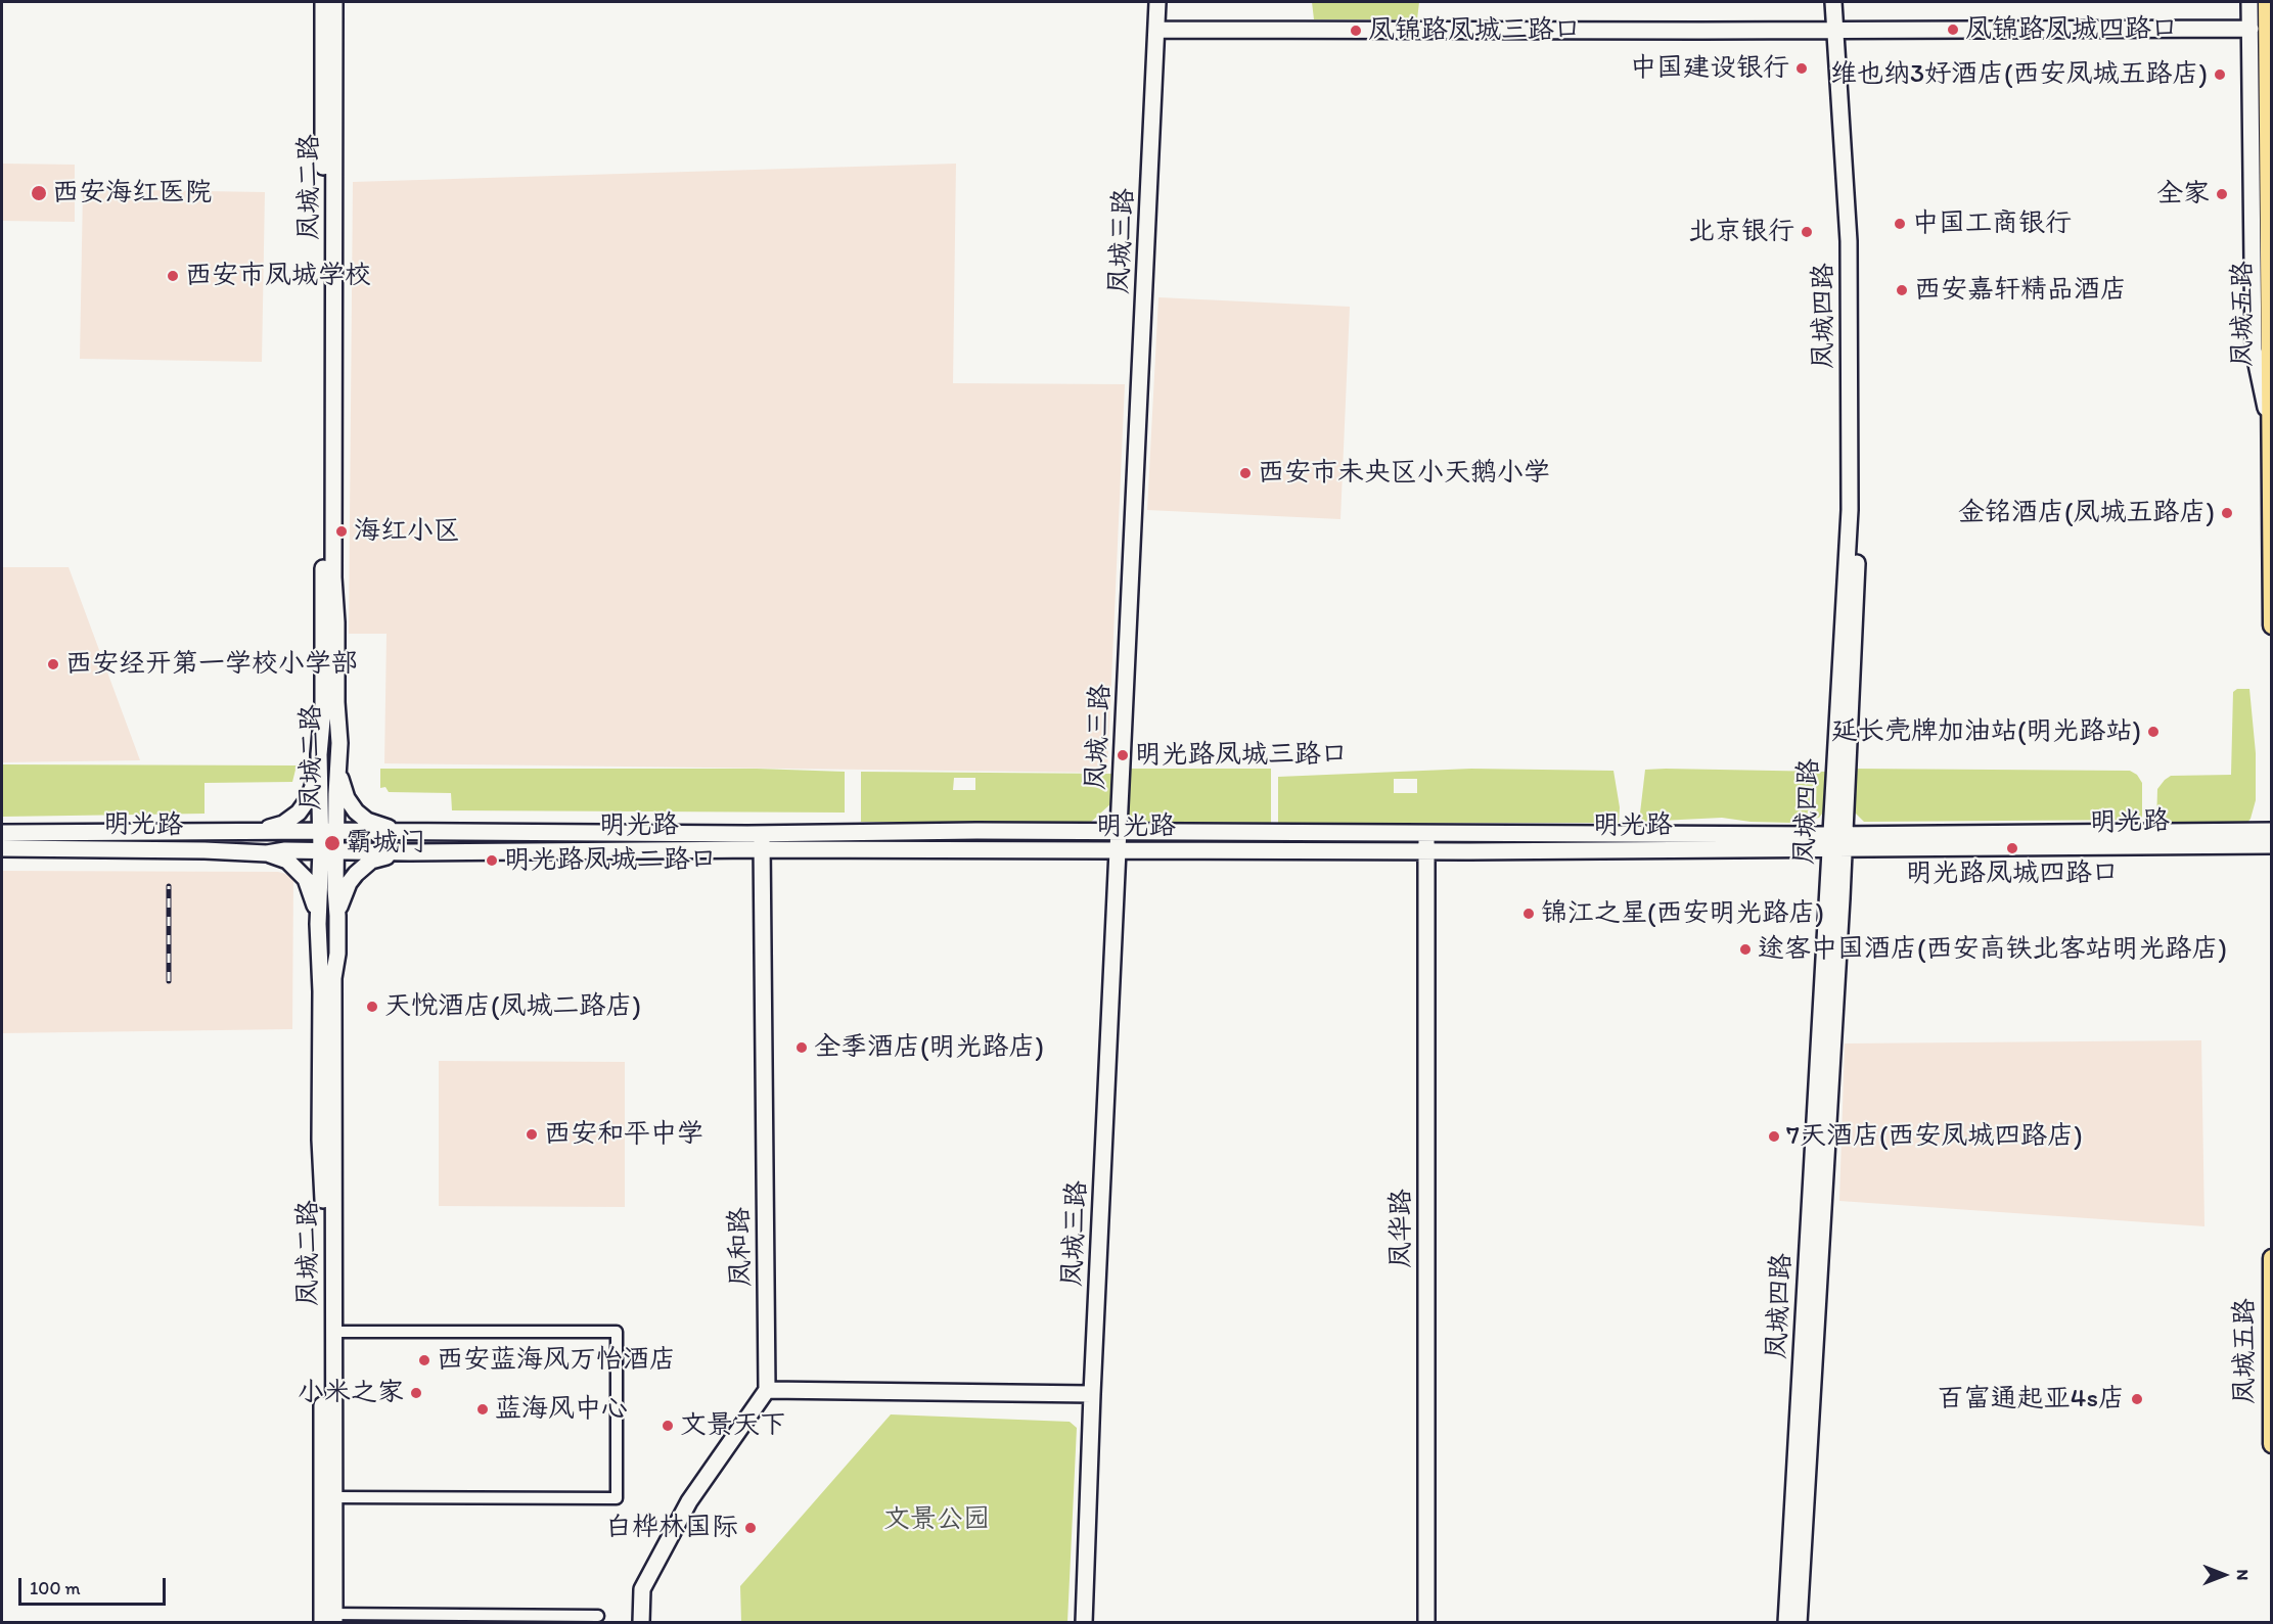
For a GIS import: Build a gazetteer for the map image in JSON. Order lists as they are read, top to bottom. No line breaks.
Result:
{"streets":{"main road":["凤城二路","凤城三路","凤城五路","凤城四路","明光路","凤华路","凤和路"]},"crossings":[["凤城二路","明光路"],["凤城三路","明光路"],["凤城四路","明光路"],["明光路","凤华路"],["明光路","凤和路"]],"parks":["文景公园"],"places":["凤锦路凤城四路口","凤锦路凤城三路口","中国建设银行","维也纳3好酒店(西安凤城五路店)","西安海红医院","全家","中国工商银行","北京银行","西安市凤城学校","西安嘉轩精品酒店","西安市未央区小天鹅小学","金铭酒店(凤城五路店)","海红小区","西安经开第一学校小学部","延长壳牌加油站(明光路站)","明光路凤城三路口","霸城门","明光路凤城四路口","明光路凤城二路口","锦江之星(西安明光路店)","途客中国酒店(西安高铁北客站明光路店)","天悦酒店(凤城二路店)","全季酒店(明光路店)","西安和平中学","7天酒店(西安凤城四路店)","西安蓝海风万怡酒店","小米之家","百富通起亚4s店","蓝海风中心","文景天下","白桦林国际"],"scale_bar":"100 m","north":"right"}
